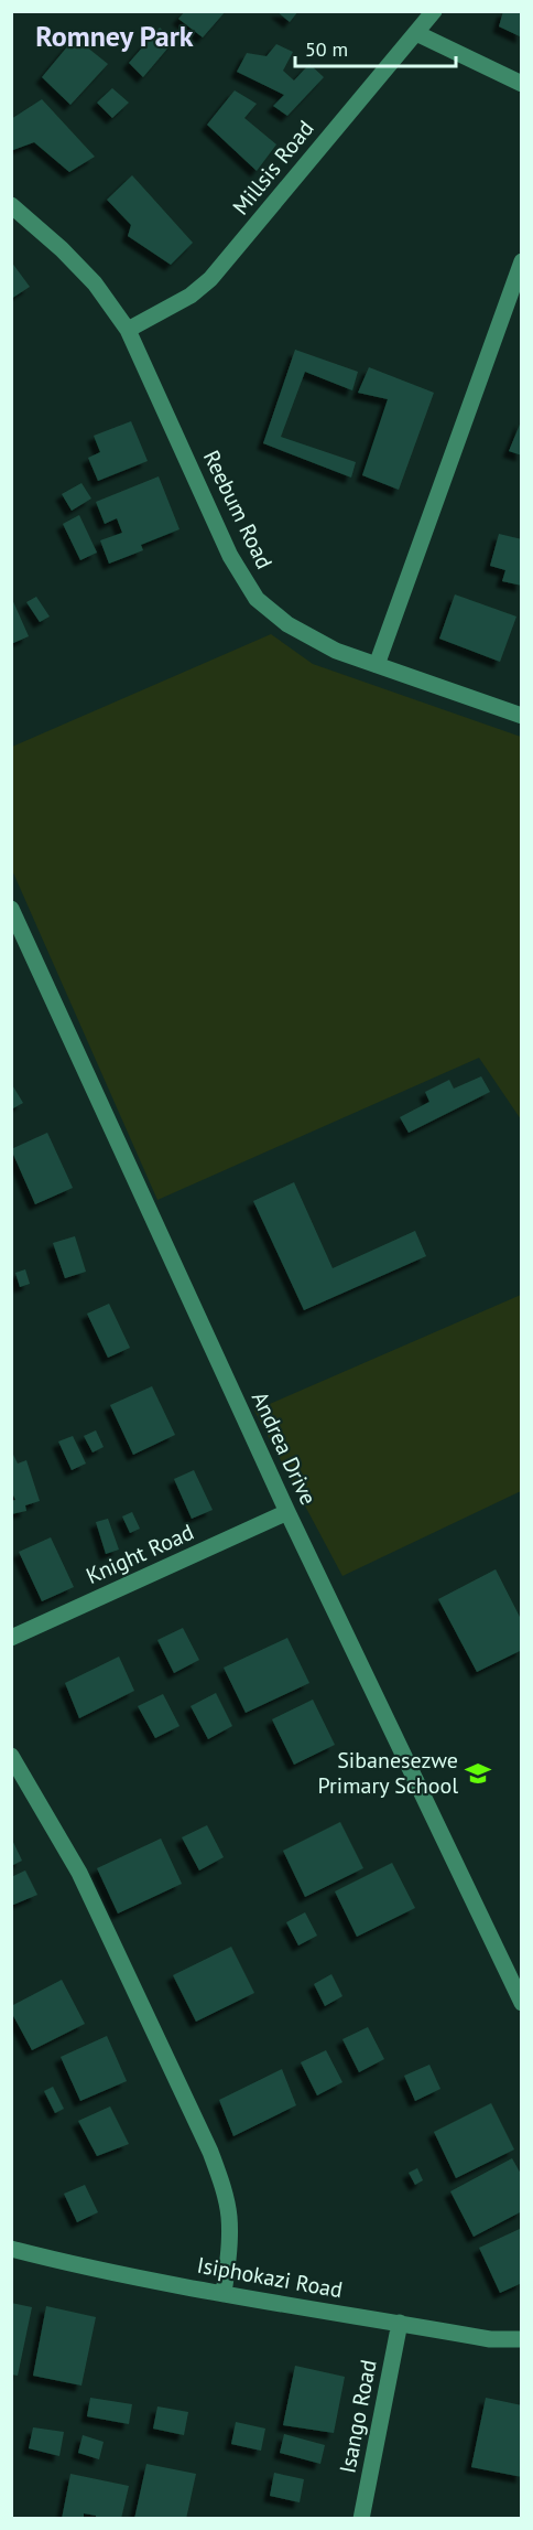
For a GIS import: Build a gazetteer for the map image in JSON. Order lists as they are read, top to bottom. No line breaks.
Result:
{"streets":{"street":["Millsis Road","Reebum Road","Andrea Drive","Knight Road","Isiphokazi Road","Isango Road"]},"crossings":[["Millsis Road","Reebum Road"],["Andrea Drive","Knight Road"],["Isiphokazi Road","Isango Road"]],"districts":["Romney Park"],"places":{"school or university":["Sibanesezwe Primary School"]},"scale_bar":"50 m"}
